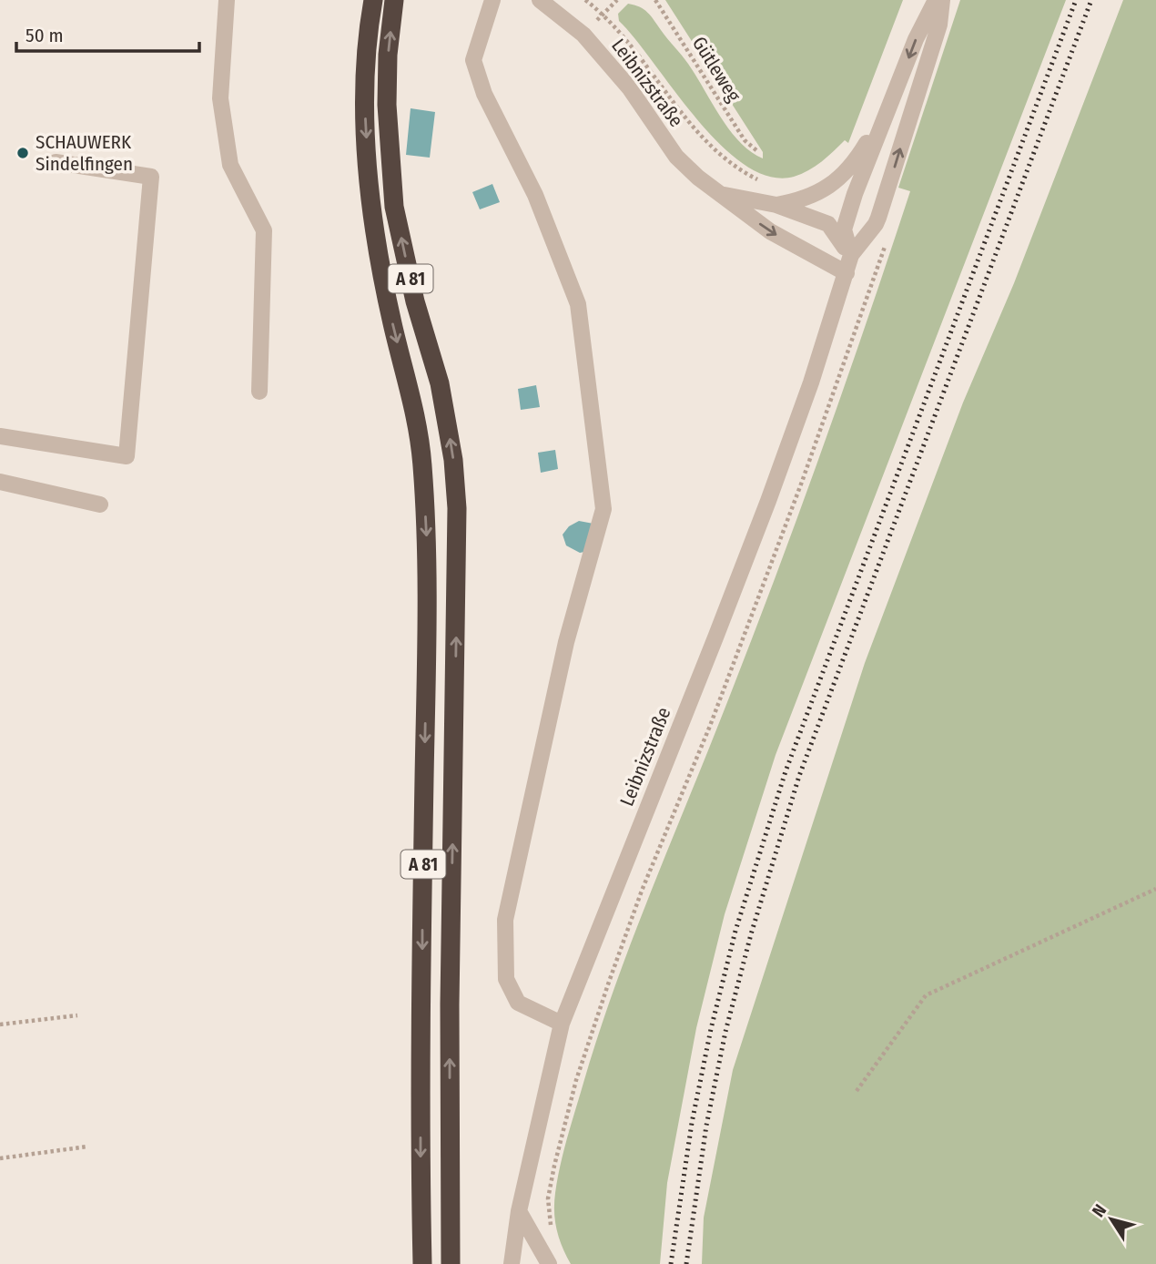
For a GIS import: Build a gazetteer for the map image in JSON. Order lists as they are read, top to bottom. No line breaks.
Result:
{"streets":{"highway":["A 81"],"street":["Leibnizstraße"],"path":["Gütleweg"]},"places":["SCHAUWERK Sindelfingen"],"scale_bar":"50 m","north":"top left"}
